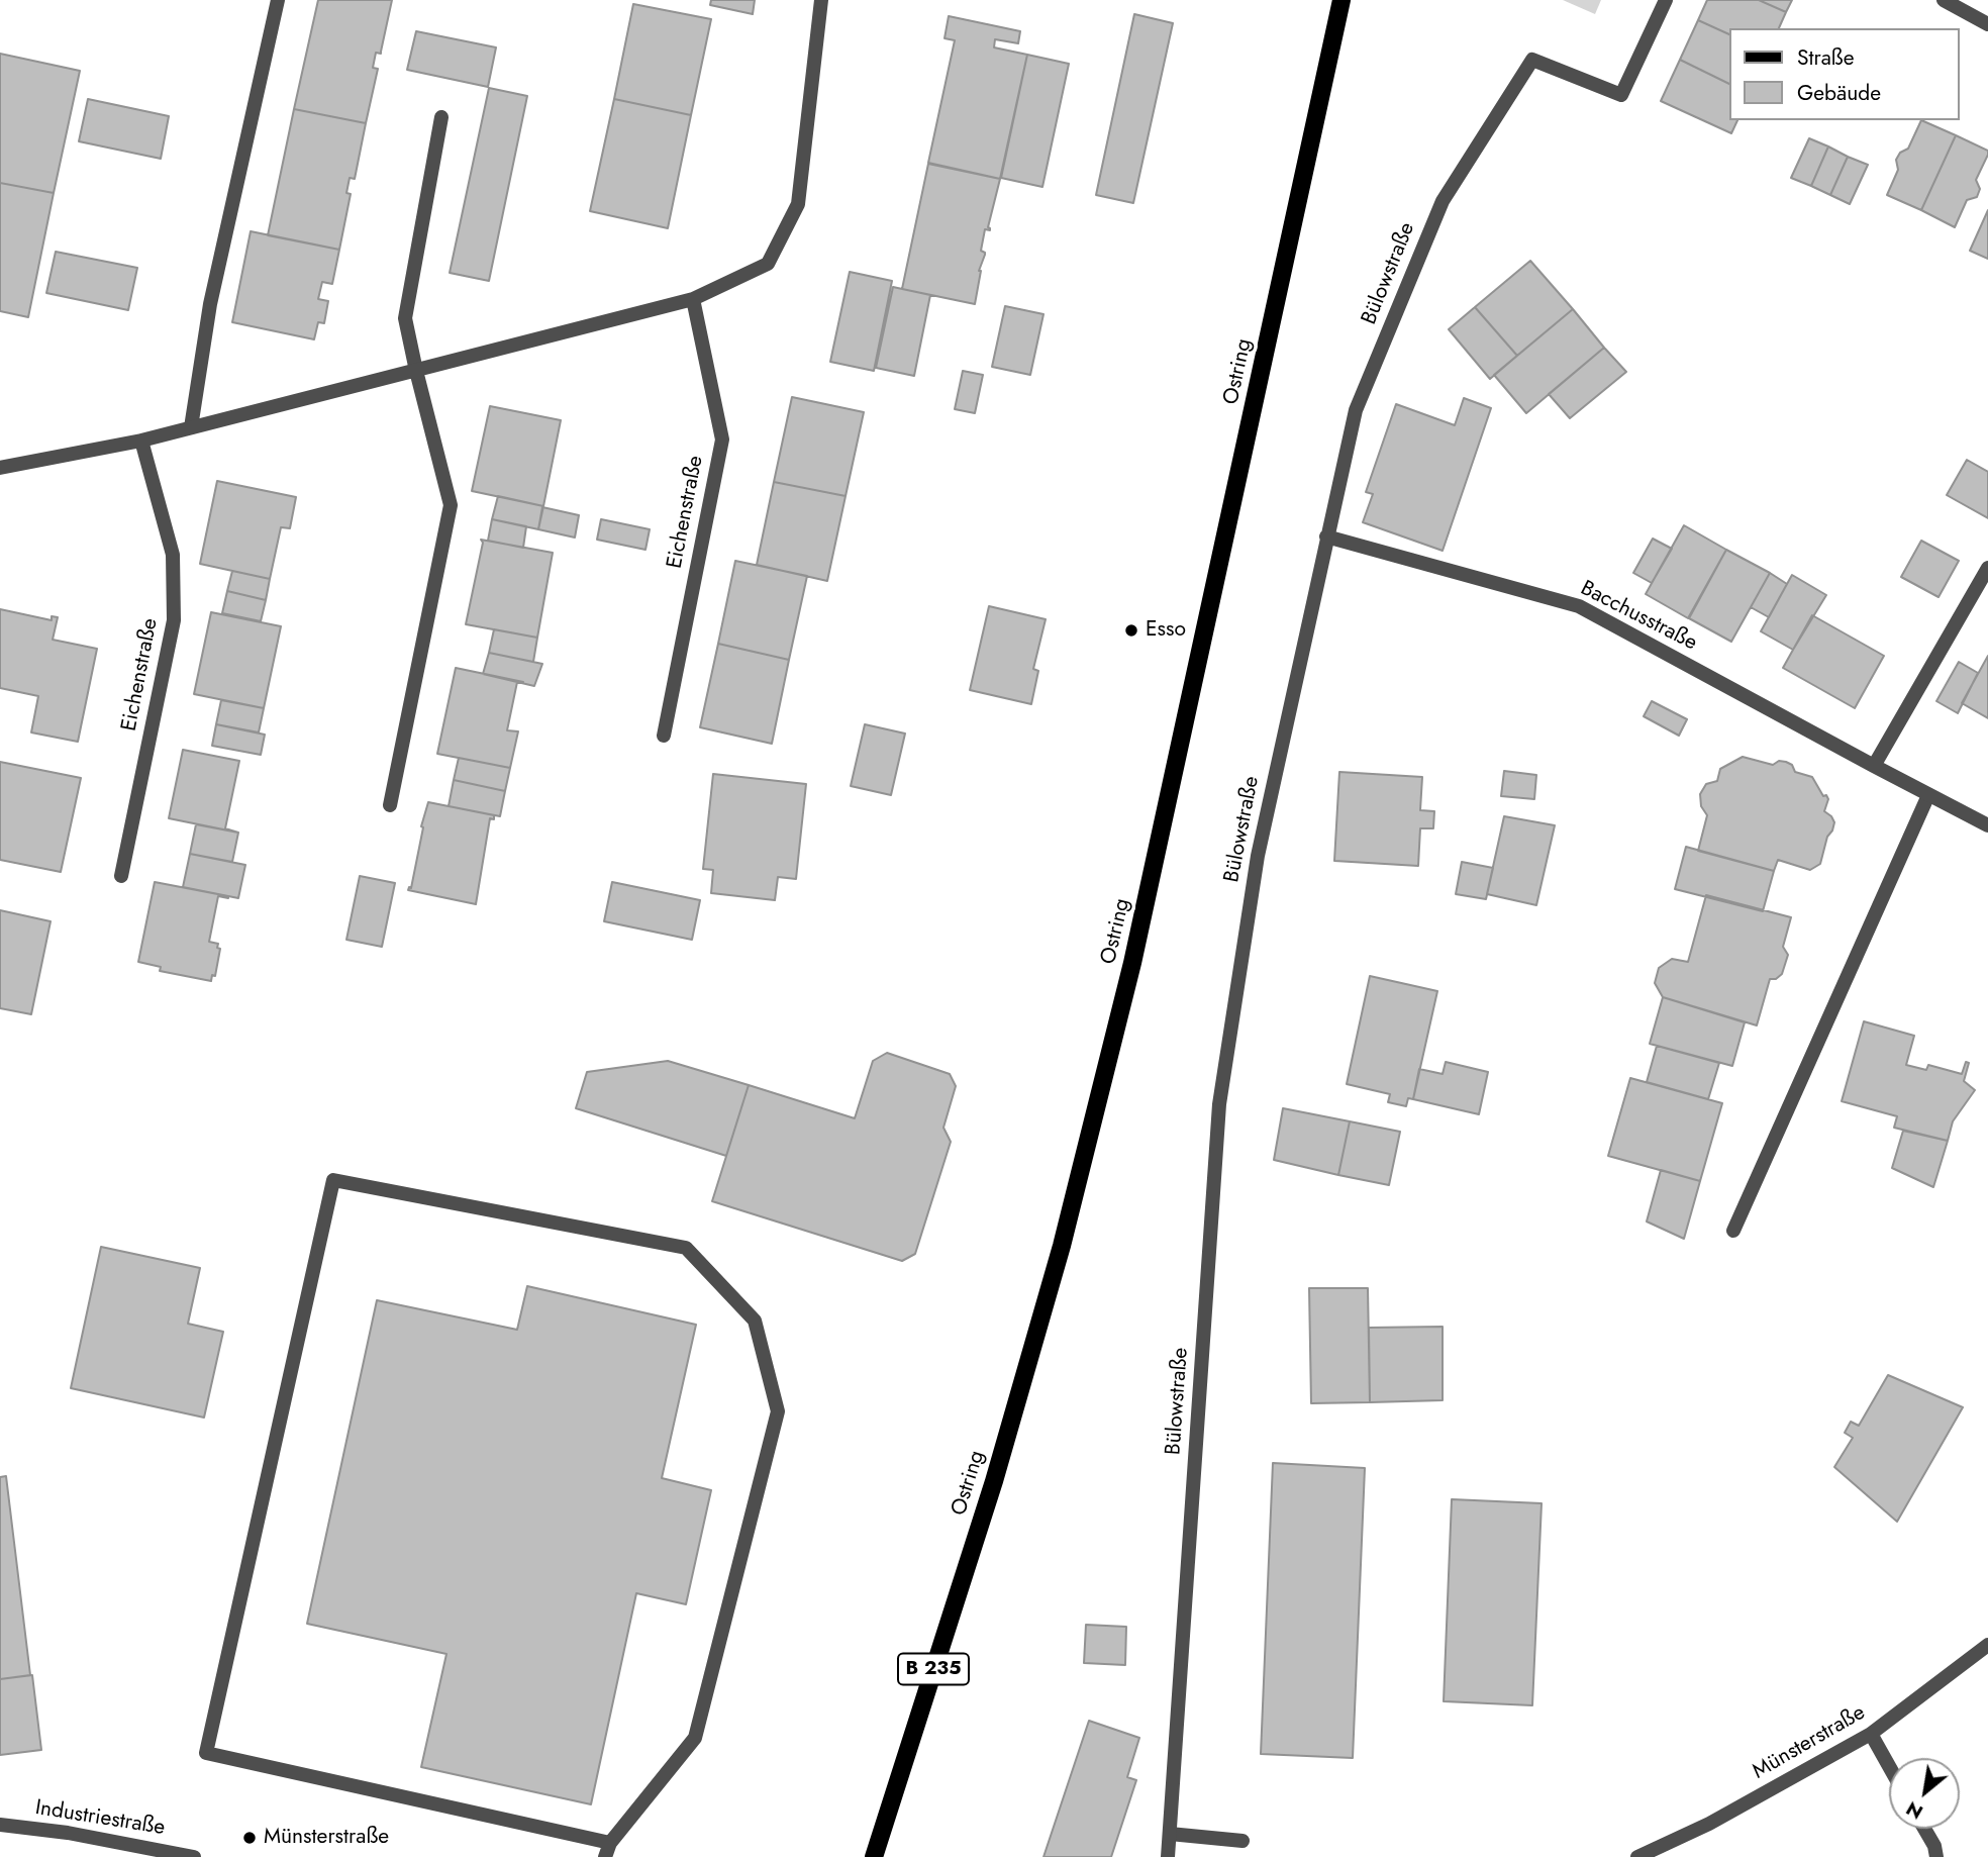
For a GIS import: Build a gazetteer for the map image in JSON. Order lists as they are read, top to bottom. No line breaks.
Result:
{"streets":{"main road":["Ostring","B 235"],"street":["Bülowstraße","Eichenstraße","Bacchusstraße","Münsterstraße","Industriestraße"]},"crossings":[["Bülowstraße","Bacchusstraße"]],"places":["Esso","Münsterstraße"],"legend":["Straße","Gebäude"],"north":"bottom left"}
